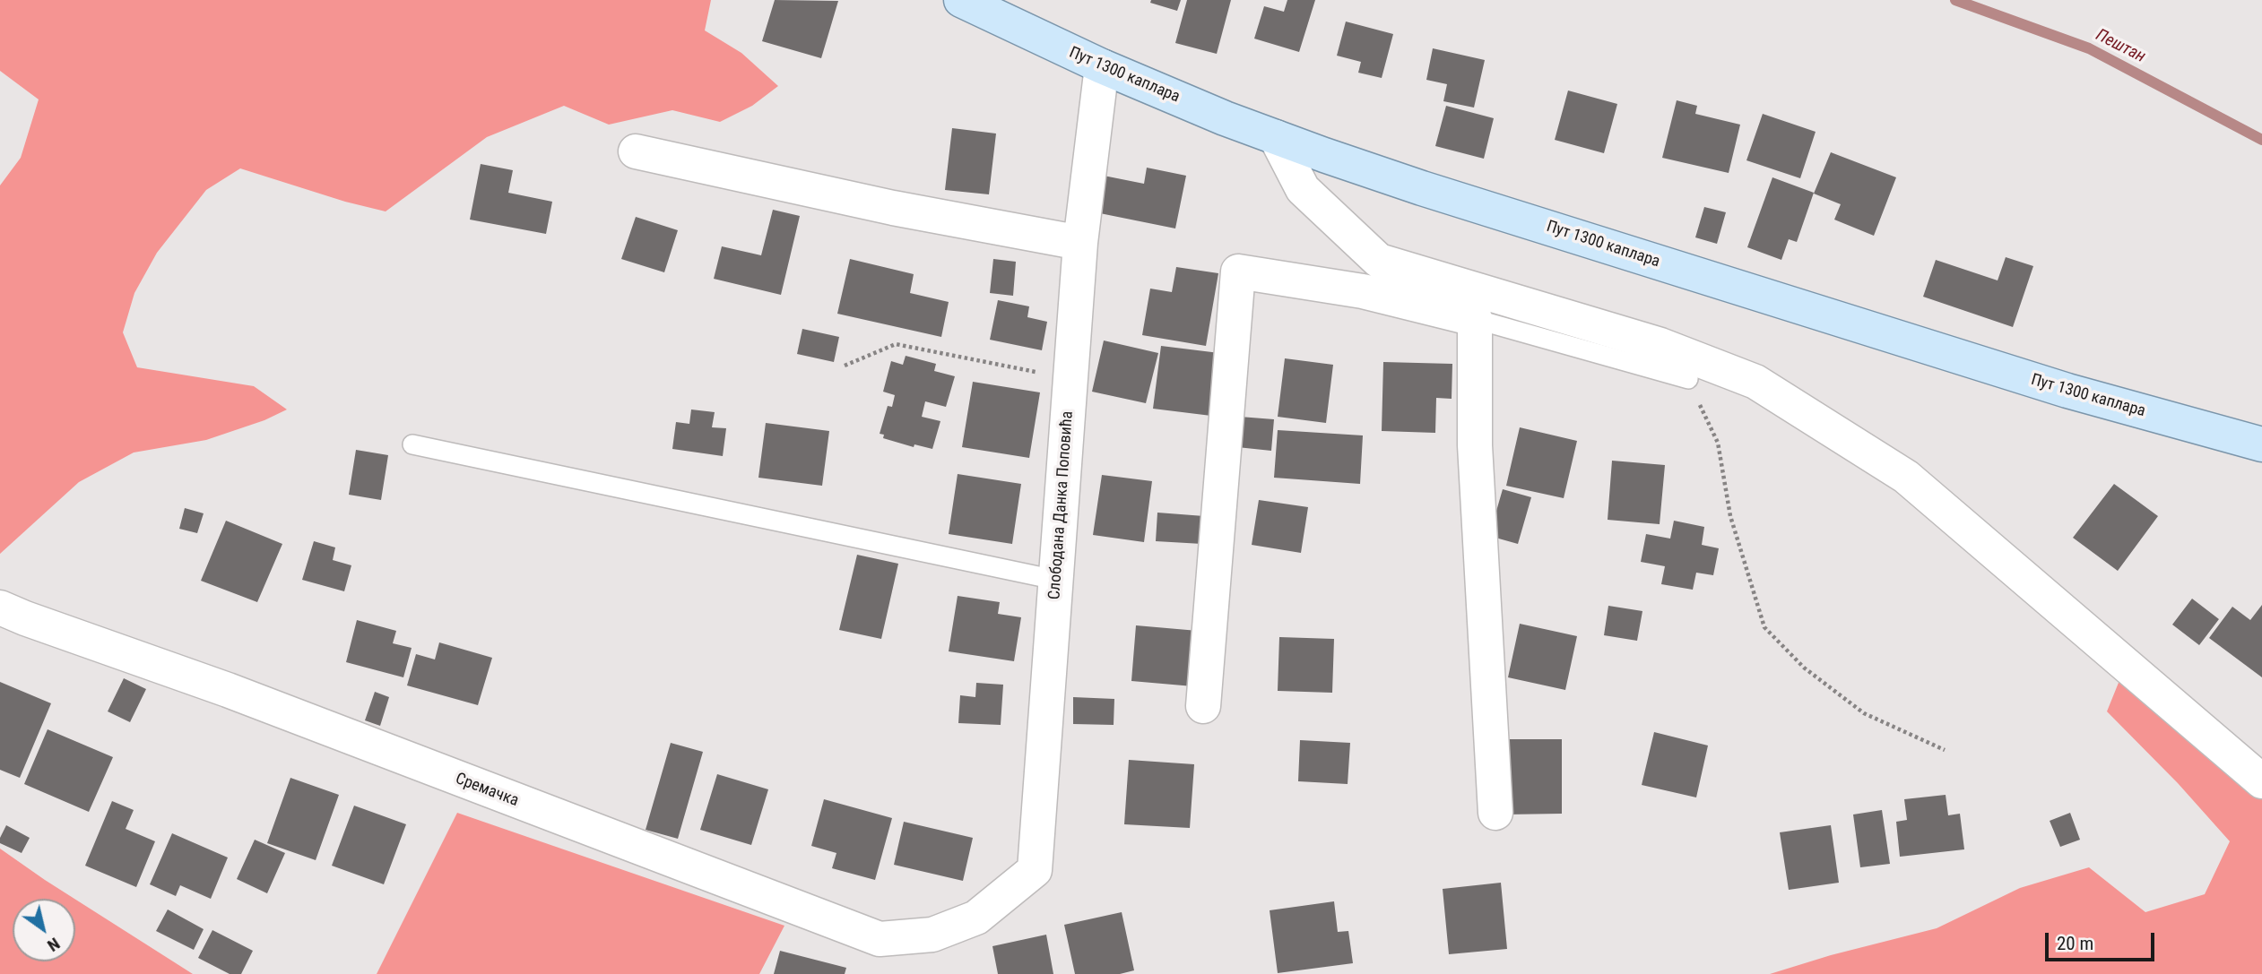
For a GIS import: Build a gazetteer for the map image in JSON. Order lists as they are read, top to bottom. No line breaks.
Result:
{"streets":{"main road":["Пут 1300 каплара"],"street":["Слободана Данка Поповића","Сремачка"]},"crossings":[["Пут 1300 каплара","Слободана Данка Поповића"],["Слободана Данка Поповића","Сремачка"]],"water":["Пештан"],"scale_bar":"20 m","north":"bottom right"}
